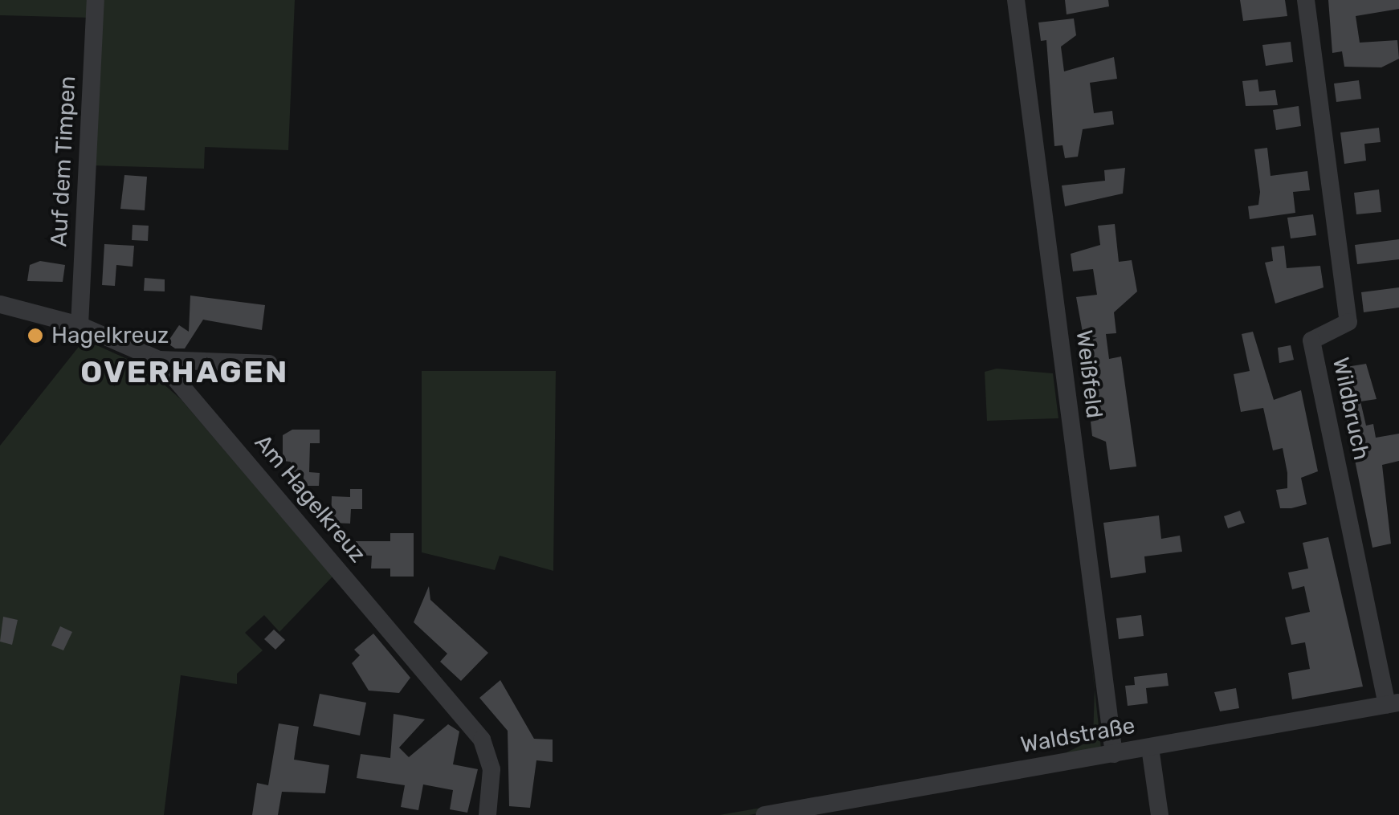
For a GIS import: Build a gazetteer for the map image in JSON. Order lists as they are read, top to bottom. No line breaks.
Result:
{"streets":{"street":["Auf dem Timpen","Weißfeld","Wildbruch","Am Hagelkreuz","Waldstraße"]},"crossings":[["Auf dem Timpen","Am Hagelkreuz"],["Weißfeld","Waldstraße"],["Wildbruch","Waldstraße"]],"districts":["OVERHAGEN"],"places":["Hagelkreuz"]}
